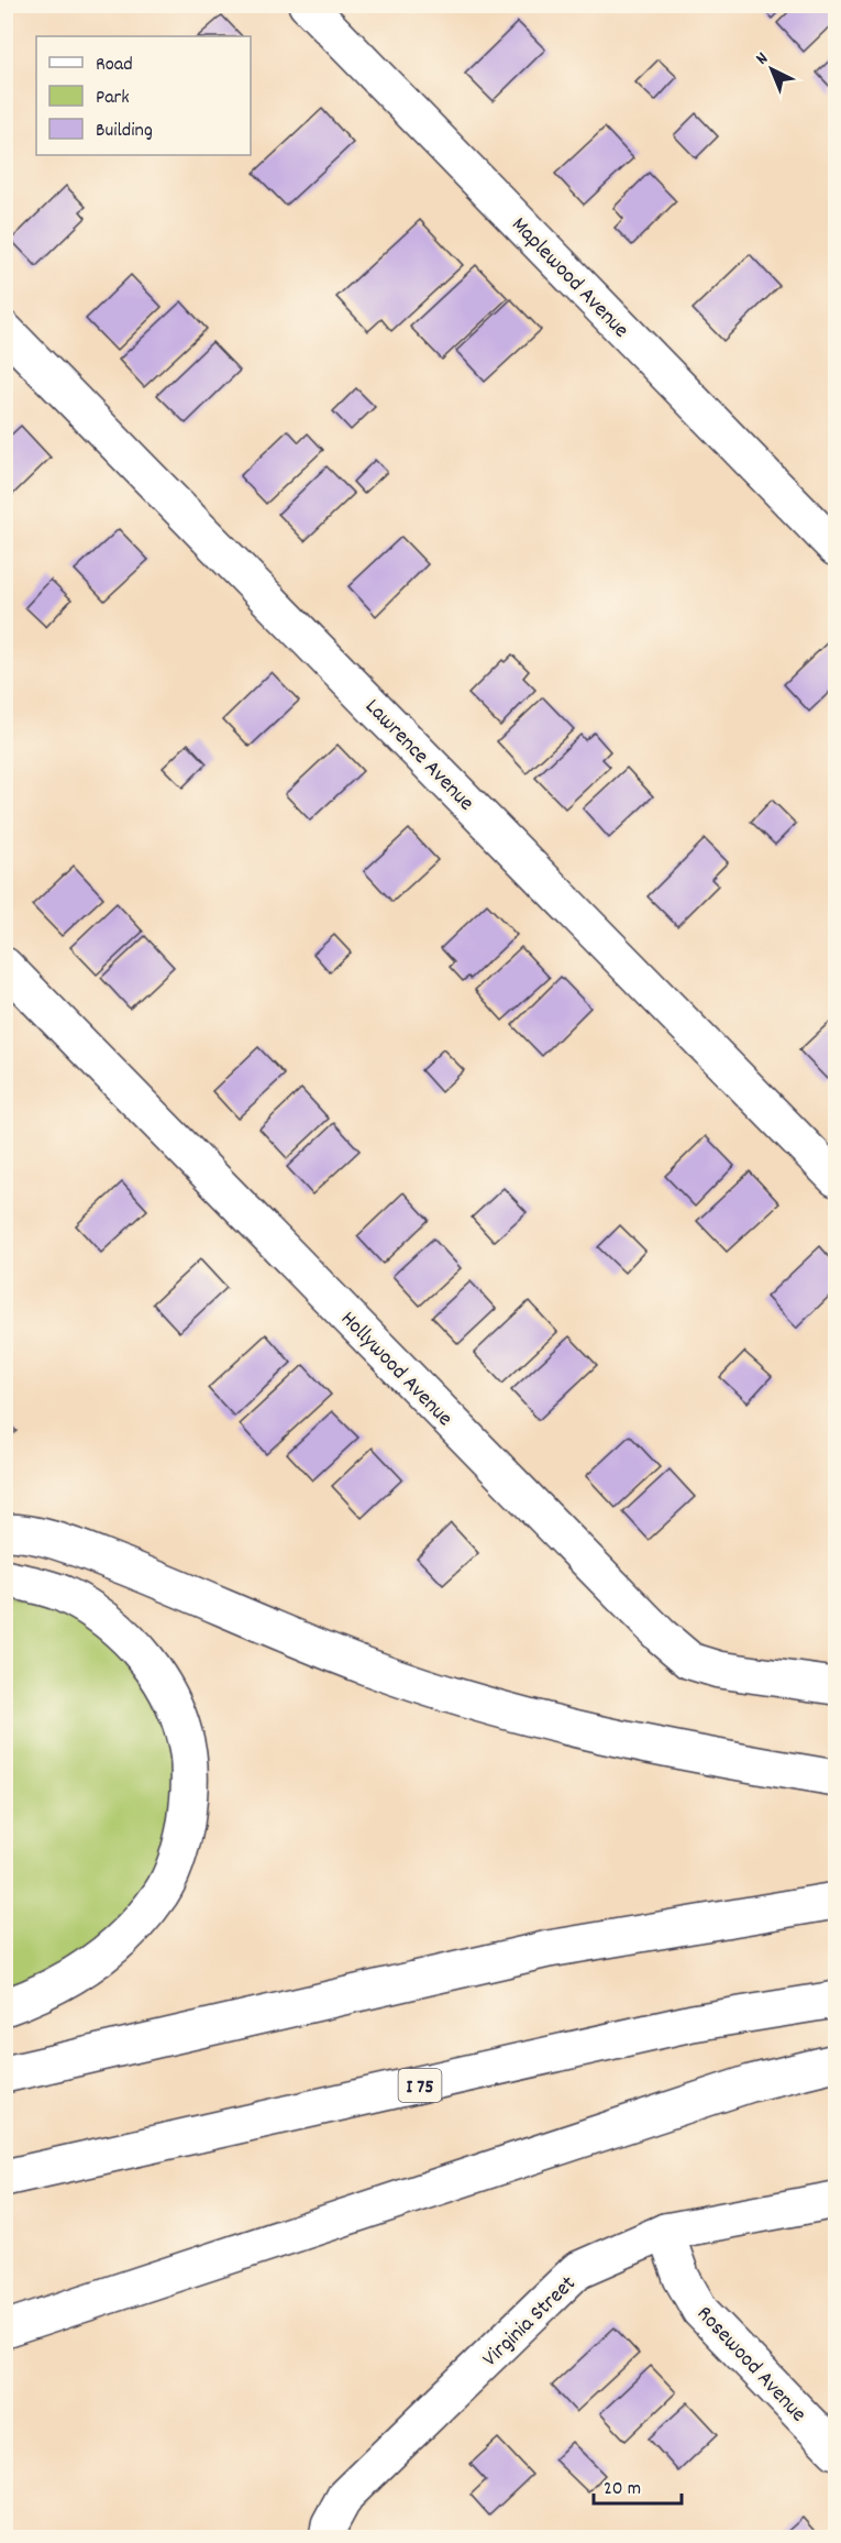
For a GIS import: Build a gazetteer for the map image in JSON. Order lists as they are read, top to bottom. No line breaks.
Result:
{"streets":{"main road":["Maplewood Avenue","Lawrence Avenue","Hollywood Avenue","I 75","Virginia Street","Rosewood Avenue"]},"crossings":[["Virginia Street","Rosewood Avenue"]],"legend":["Road","Park","Building"],"scale_bar":"20 m","north":"top left"}
